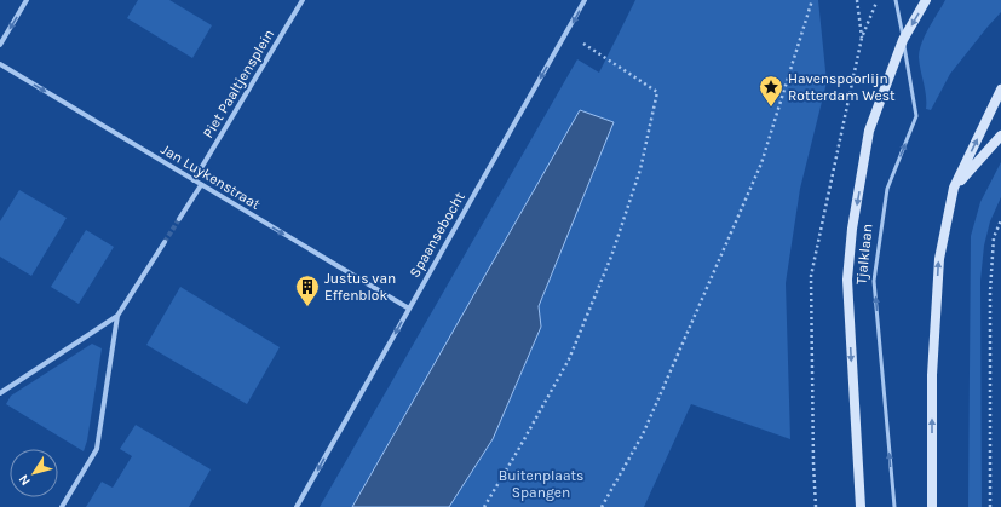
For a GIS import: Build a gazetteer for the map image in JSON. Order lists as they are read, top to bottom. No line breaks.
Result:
{"streets":{"main road":["Tjalklaan"],"street":["Piet Paaltjensplein","Jan Luykenstraat","Spaansebocht"]},"crossings":[["Piet Paaltjensplein","Jan Luykenstraat"],["Jan Luykenstraat","Spaansebocht"]],"one_way":["Jan Luykenstraat","Spaansebocht"],"parks":["Buitenplaats Spangen"],"places":{"place":["Havenspoorlijn Rotterdam West"],"building":["Justus van Effenblok"]},"north":"bottom left"}
